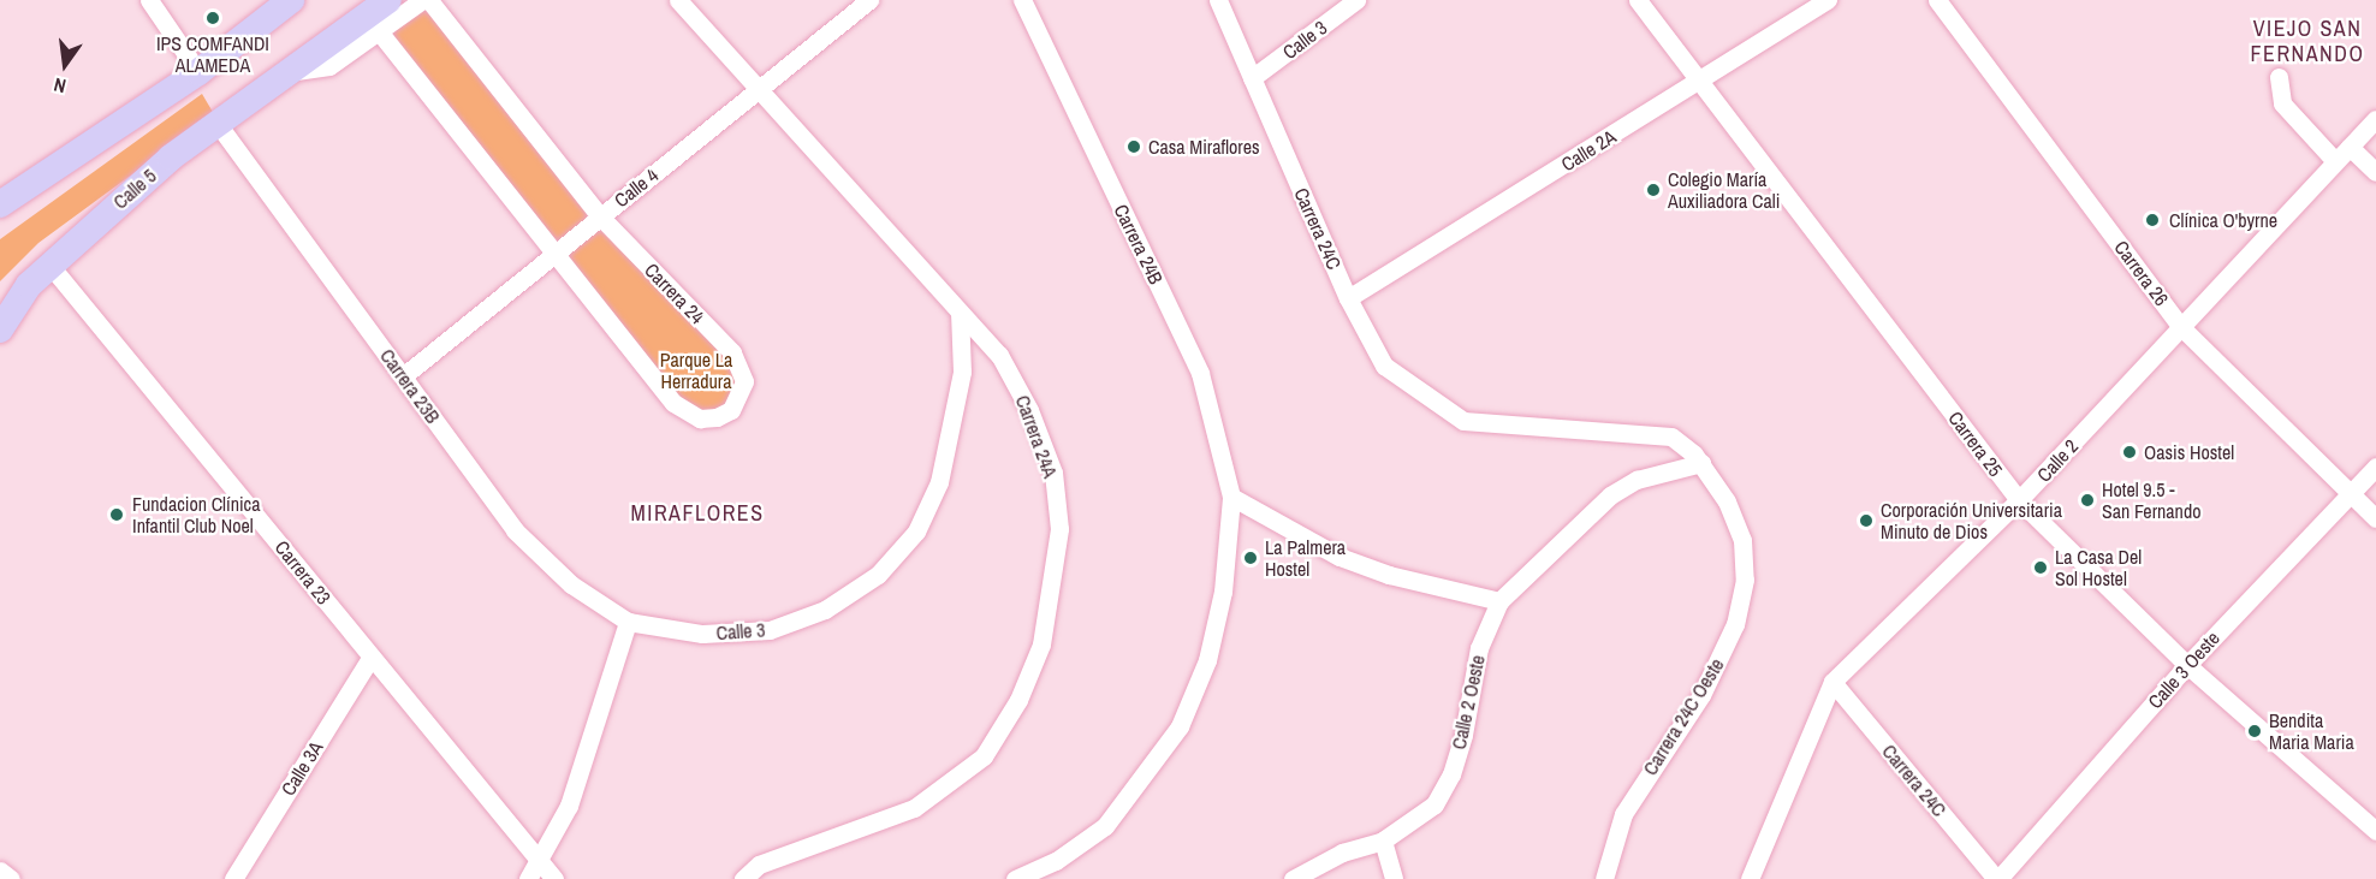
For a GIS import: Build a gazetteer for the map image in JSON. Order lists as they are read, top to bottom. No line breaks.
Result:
{"streets":{"main road":["Calle 5"],"street":["Calle 3","Calle 2A","Calle 4","Carrera 24C","Carrera 24B","Carrera 26","Carrera 24","Carrera 23B","Carrera 24A","Carrera 25","Calle 2","Carrera 23","Calle 3 Oeste","Calle 2 Oeste","Carrera 24C Oeste","Calle 3A"]},"crossings":[["Calle 3","Carrera 24C"],["Calle 3","Carrera 23B"],["Calle 3","Carrera 24A"],["Calle 2A","Carrera 24C"],["Calle 2A","Carrera 25"],["Calle 4","Carrera 24"],["Calle 4","Carrera 23B"],["Calle 4","Carrera 24A"],["Calle 5","Carrera 24"],["Calle 5","Carrera 23B"],["Calle 5","Carrera 23"],["Carrera 24C","Calle 2"],["Carrera 24C","Calle 3 Oeste"],["Carrera 24C","Carrera 24C Oeste"],["Carrera 26","Calle 2"],["Carrera 26","Calle 3 Oeste"],["Carrera 25","Calle 2"],["Carrera 25","Calle 3 Oeste"],["Carrera 23","Calle 3A"],["Calle 2 Oeste","Carrera 24C Oeste"]],"districts":["VIEJO SAN FERNANDO","MIRAFLORES"],"parks":["Parque La Herradura"],"places":["IPS COMFANDI ALAMEDA","Casa Miraflores","Colegio María Auxiliadora Cali","Clínica O'byrne","Oasis Hostel","Hotel 9.5 - San Fernando","Fundacion Clínica Infantil Club Noel","Corporación Universitaria Minuto de Dios","La Palmera Hostel","La Casa Del Sol Hostel","Bendita Maria Maria"],"north":"bottom"}
